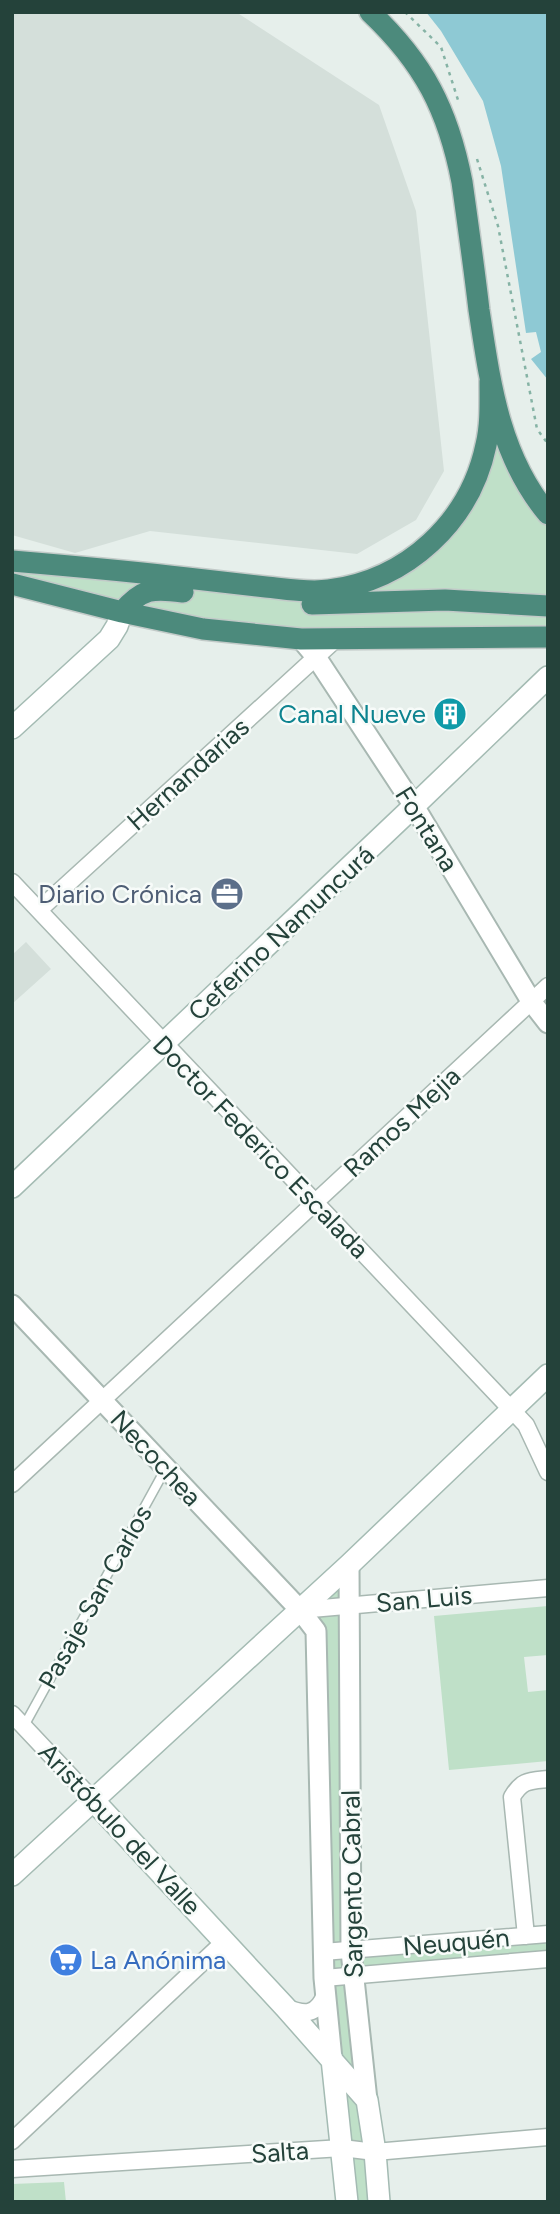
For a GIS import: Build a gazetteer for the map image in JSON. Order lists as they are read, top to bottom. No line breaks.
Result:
{"streets":{"main road":["Ceferino Namuncurá","Aristóbulo del Valle","Sargento Cabral"],"street":["Hernandarias","Fontana","Ramos Mejia","Doctor Federico Escalada","Necochea","San Luis","Neuquén","Salta"],"lane":["Pasaje San Carlos"]},"crossings":[["Hernandarias","Fontana"],["Hernandarias","Doctor Federico Escalada"],["Fontana","Ceferino Namuncurá"],["Fontana","Ramos Mejia"],["Ceferino Namuncurá","Doctor Federico Escalada"],["Ramos Mejia","Doctor Federico Escalada"],["Ramos Mejia","Necochea"],["Necochea","Pasaje San Carlos"],["Necochea","San Luis"],["Necochea","Aristóbulo del Valle"],["Necochea","Neuquén"],["Pasaje San Carlos","Aristóbulo del Valle"],["San Luis","Sargento Cabral"],["Aristóbulo del Valle","Sargento Cabral"],["Sargento Cabral","Neuquén"],["Sargento Cabral","Salta"]],"places":{"building":["Canal Nueve"],"office":["Diario Crónica"],"supermarket":["La Anónima"]}}
